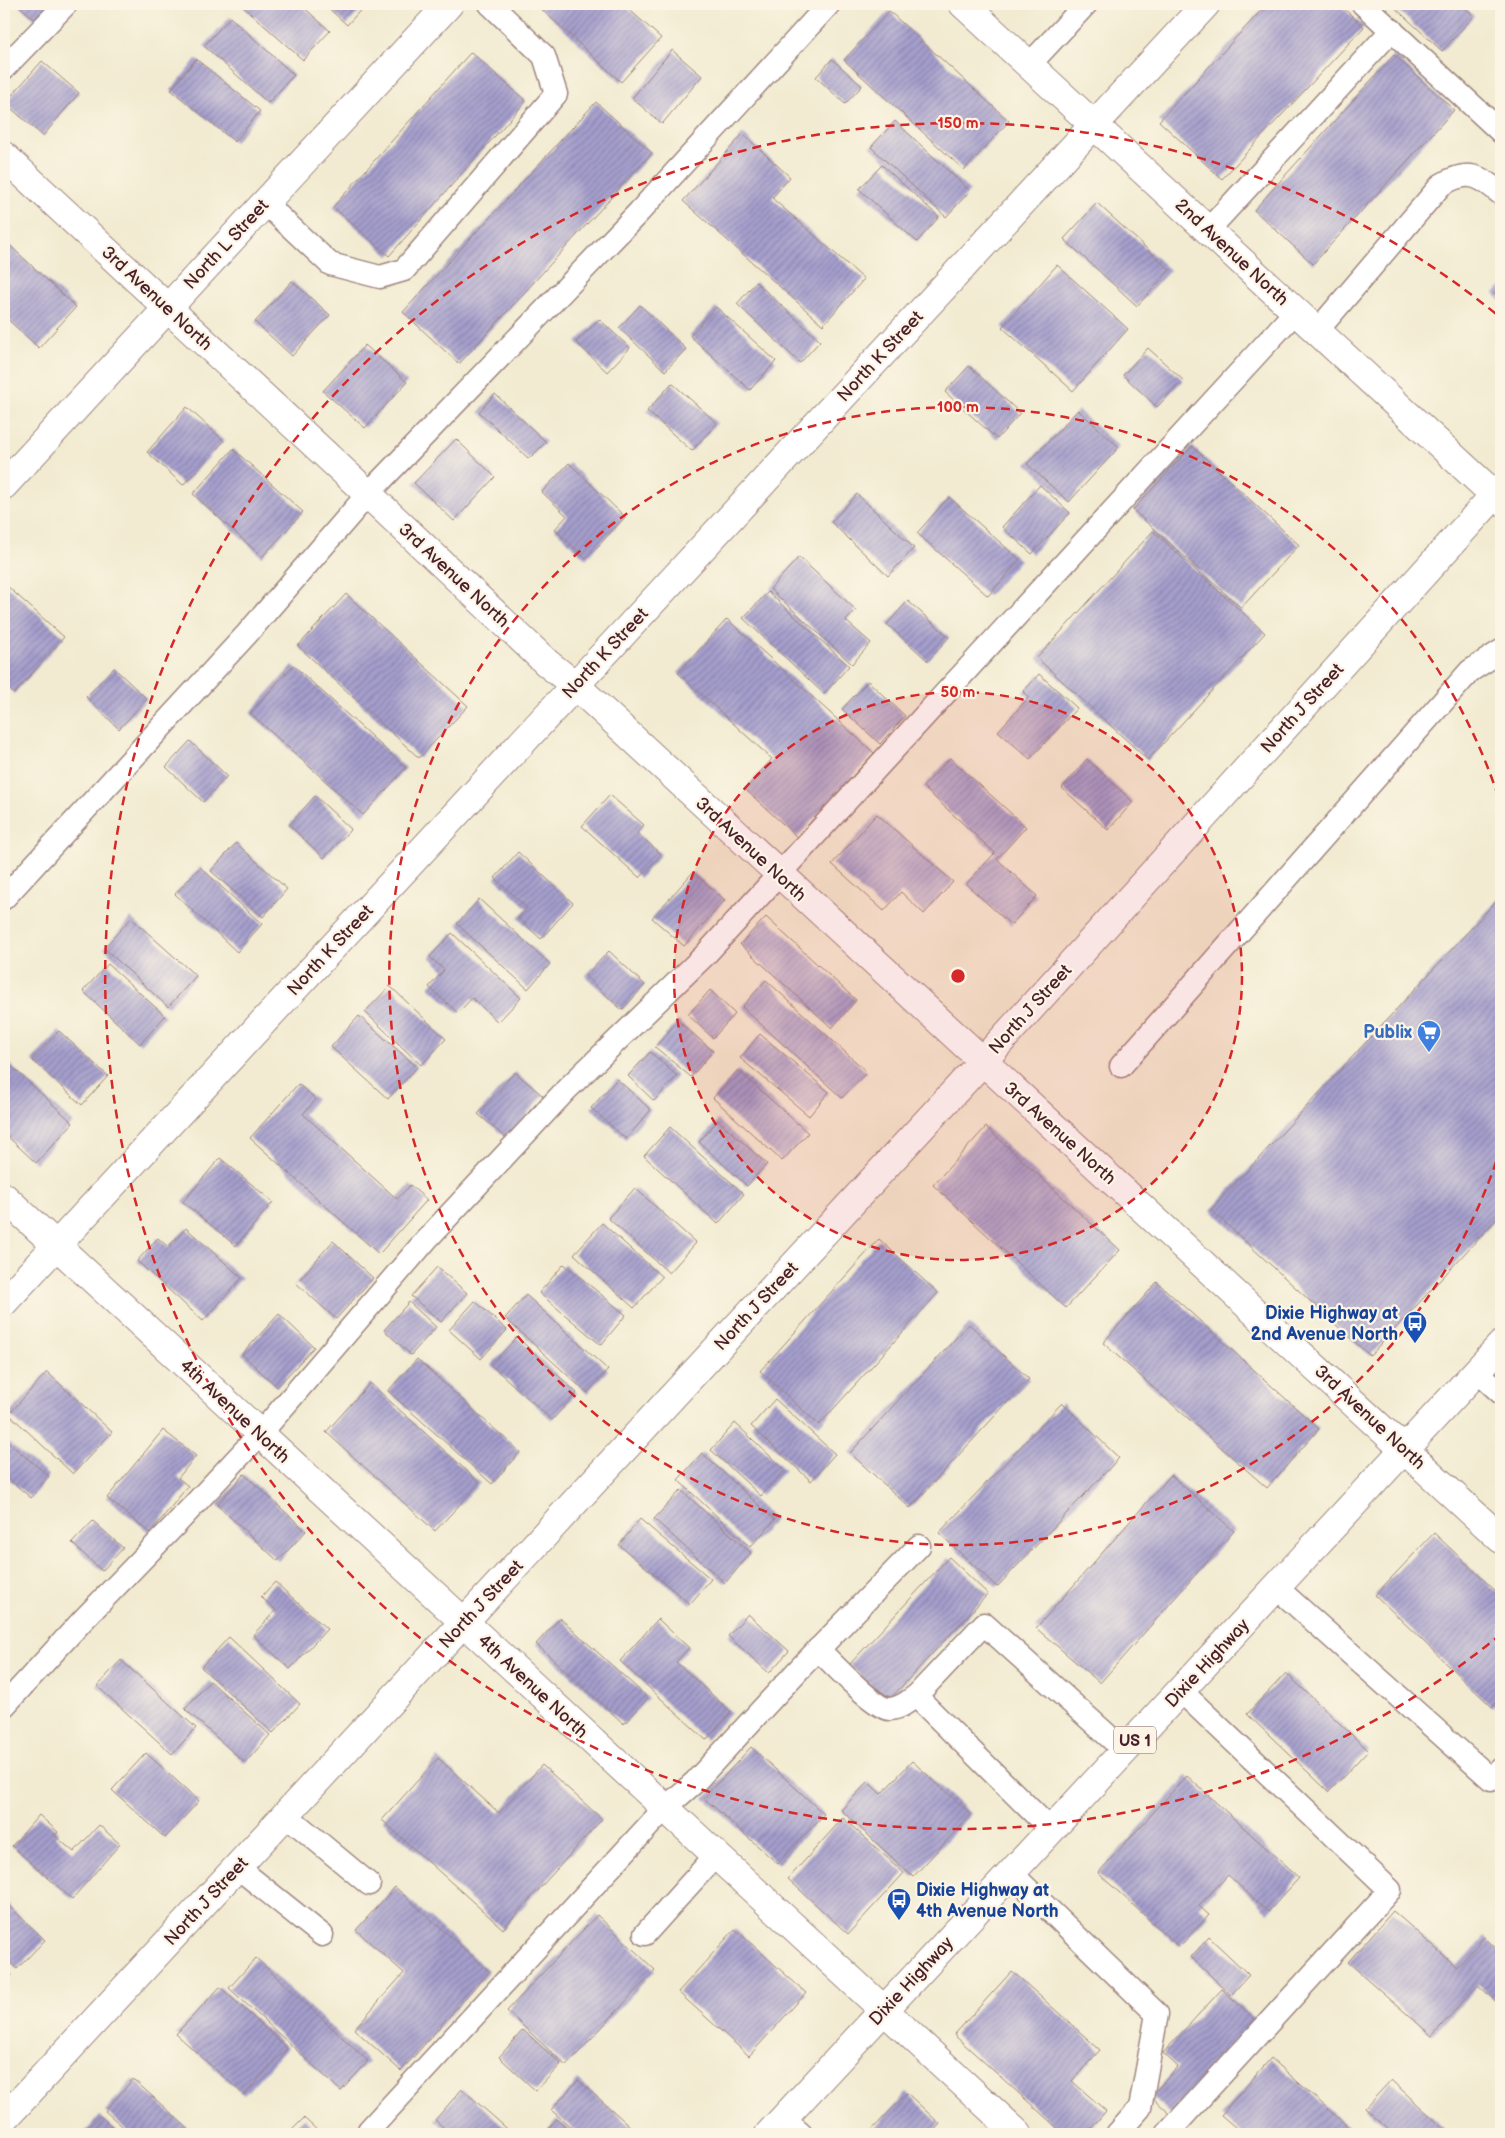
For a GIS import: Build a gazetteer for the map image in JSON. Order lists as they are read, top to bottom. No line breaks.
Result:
{"streets":{"street":["North L Street","2nd Avenue North","3rd Avenue North","North K Street","North J Street","4th Avenue North","Dixie Highway","US 1"]},"crossings":[["North L Street","3rd Avenue North"],["2nd Avenue North","North K Street"],["2nd Avenue North","North J Street"],["3rd Avenue North","North K Street"],["3rd Avenue North","North J Street"],["3rd Avenue North","Dixie Highway"],["North K Street","4th Avenue North"],["North J Street","4th Avenue North"],["4th Avenue North","Dixie Highway"]],"places":{"supermarket":["Publix"],"bus stop":["Dixie Highway at 2nd Avenue North","Dixie Highway at 4th Avenue North"]},"rings":["150 m","100 m","50 m"]}
